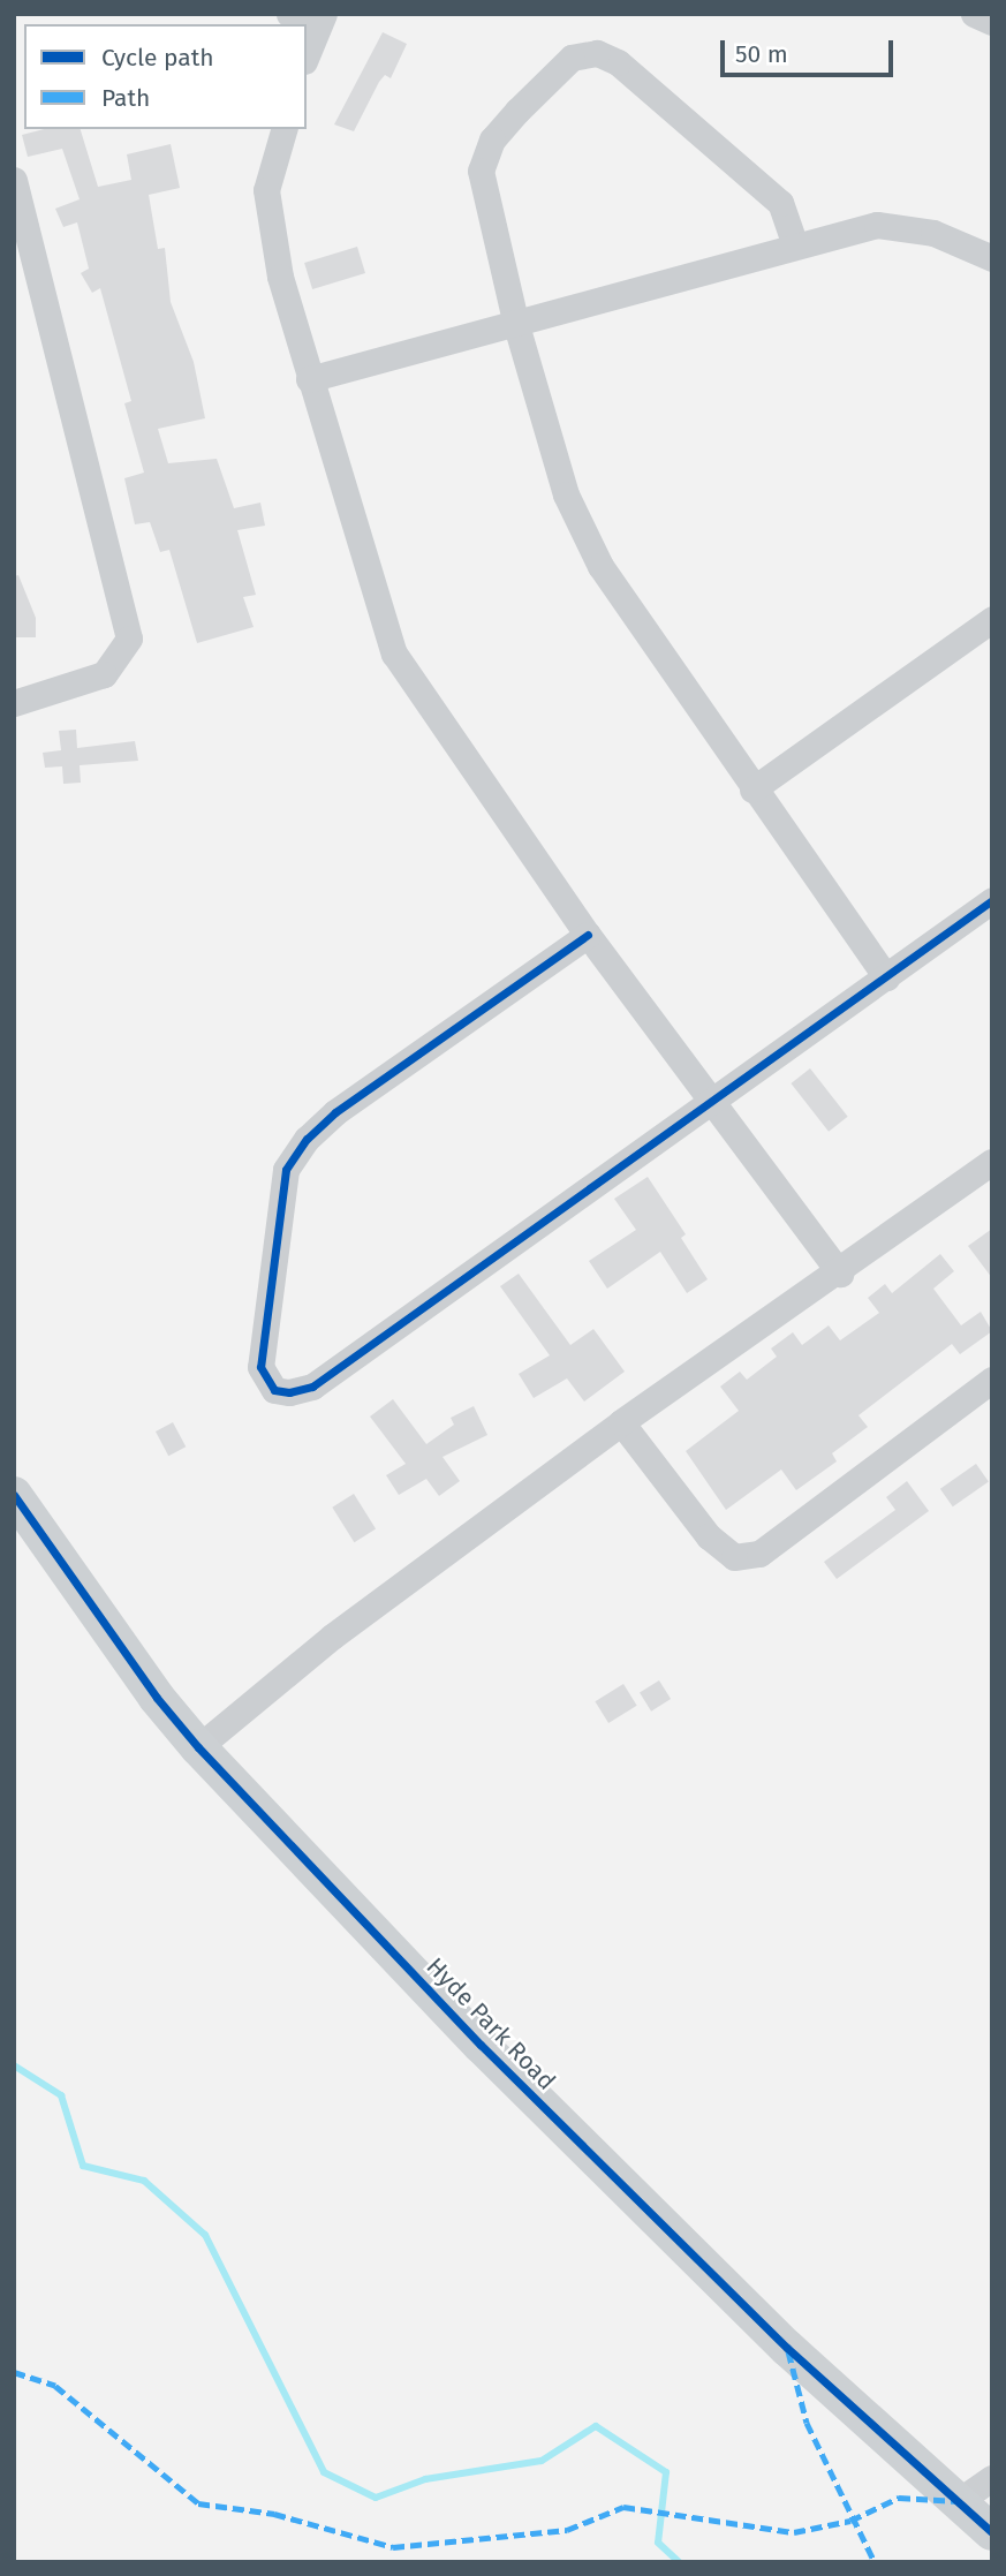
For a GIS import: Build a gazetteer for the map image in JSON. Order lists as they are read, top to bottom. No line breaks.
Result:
{"streets":{"street":["Hyde Park Road"]},"legend":["Cycle path","Path"],"scale_bar":"50 m"}
